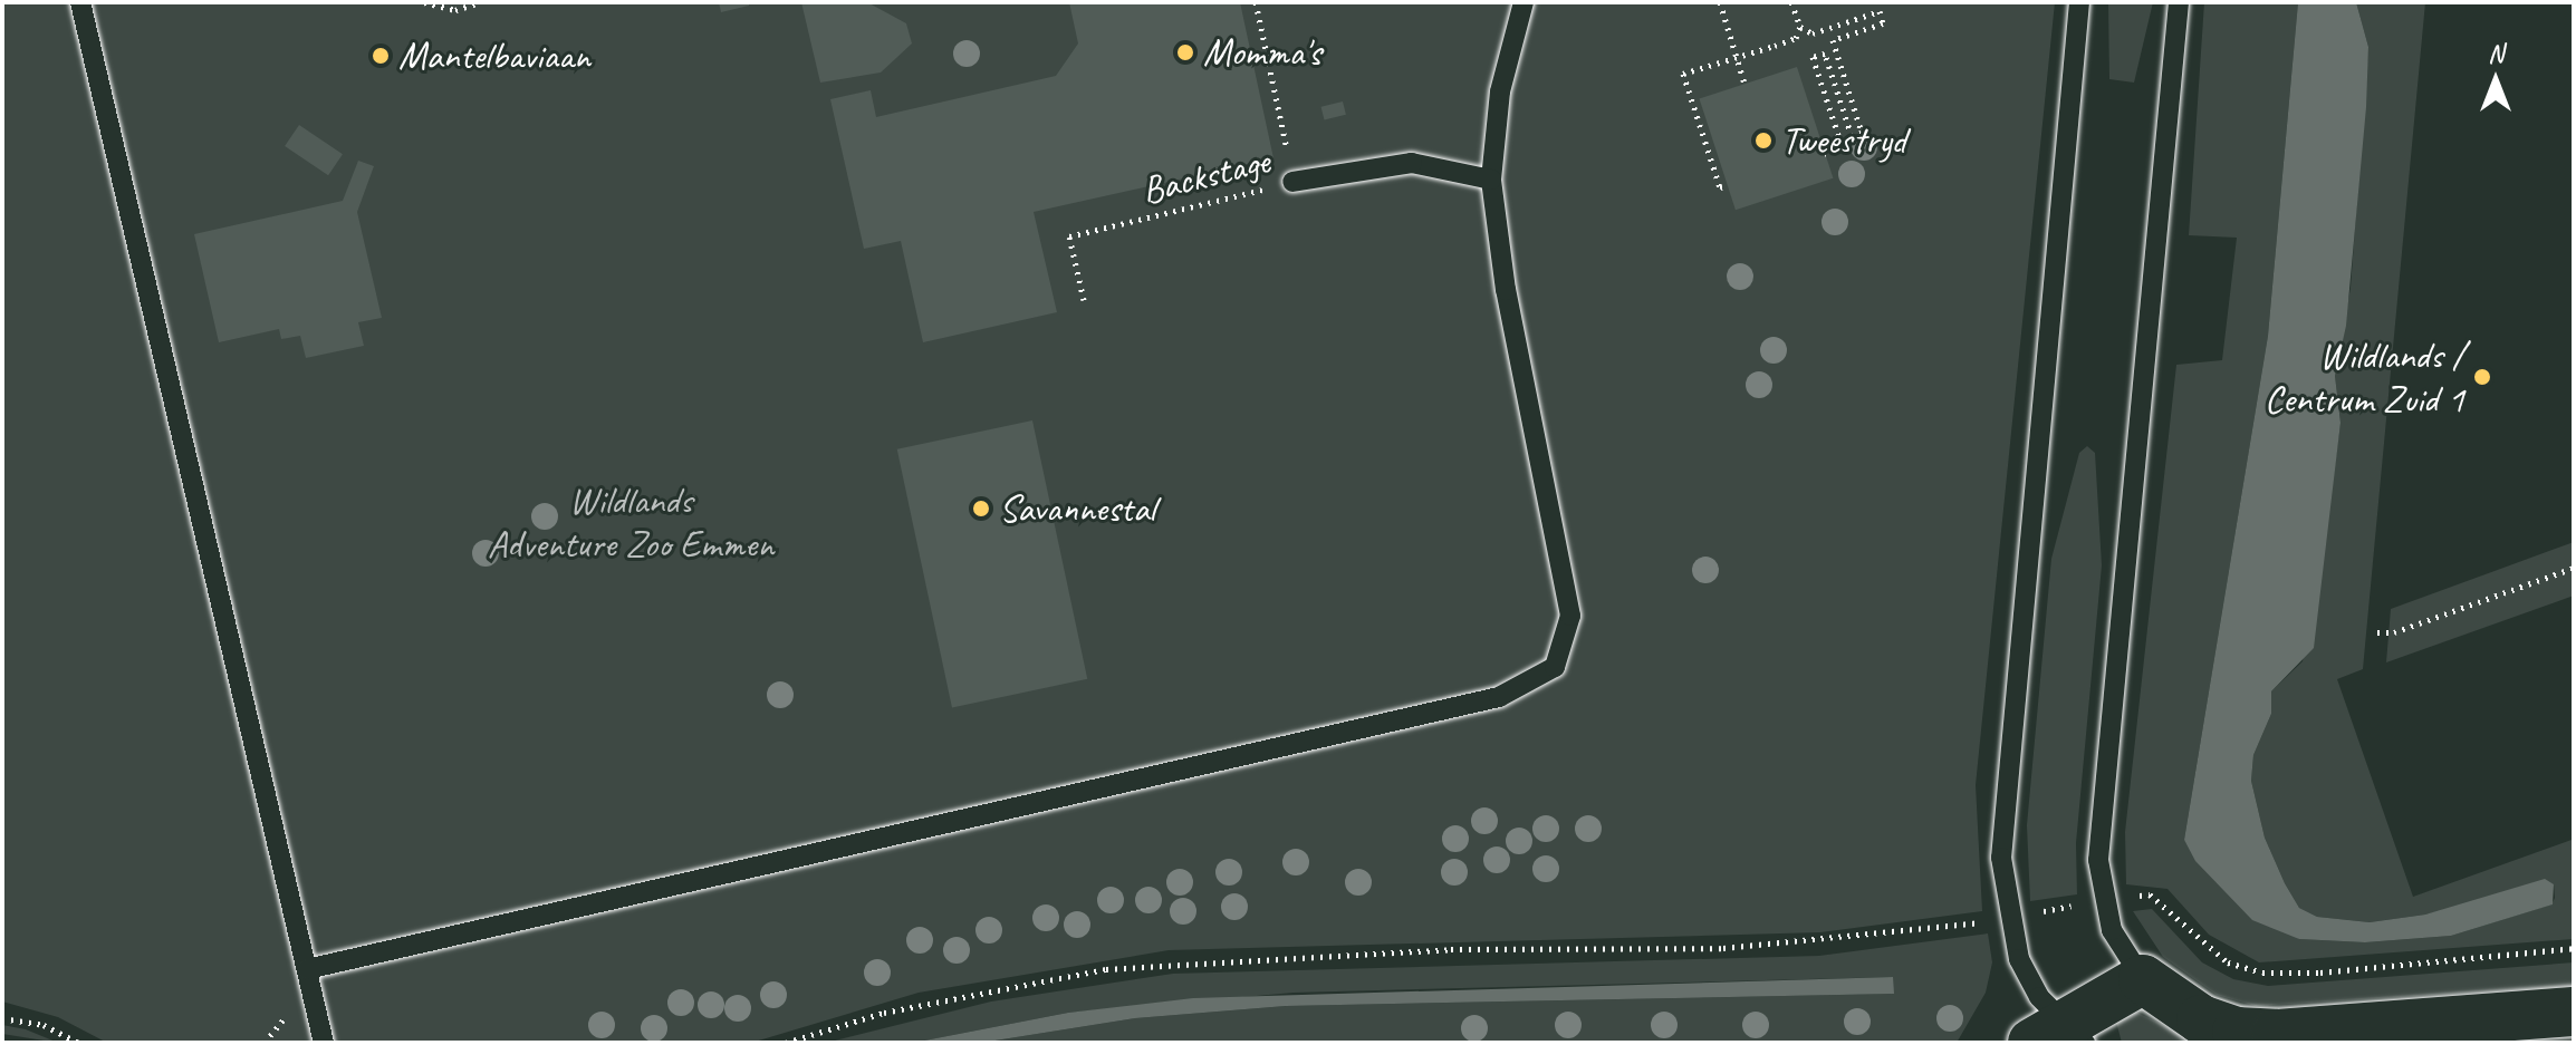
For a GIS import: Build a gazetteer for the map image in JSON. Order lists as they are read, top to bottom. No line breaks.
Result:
{"streets":{"path":["Backstage"]},"parks":["Wildlands Adventure Zoo Emmen"],"places":["Momma's","Mantelbaviaan","Tweestryd","Wildlands / Centrum Zuid 1","Savannestal"],"north":"top"}
